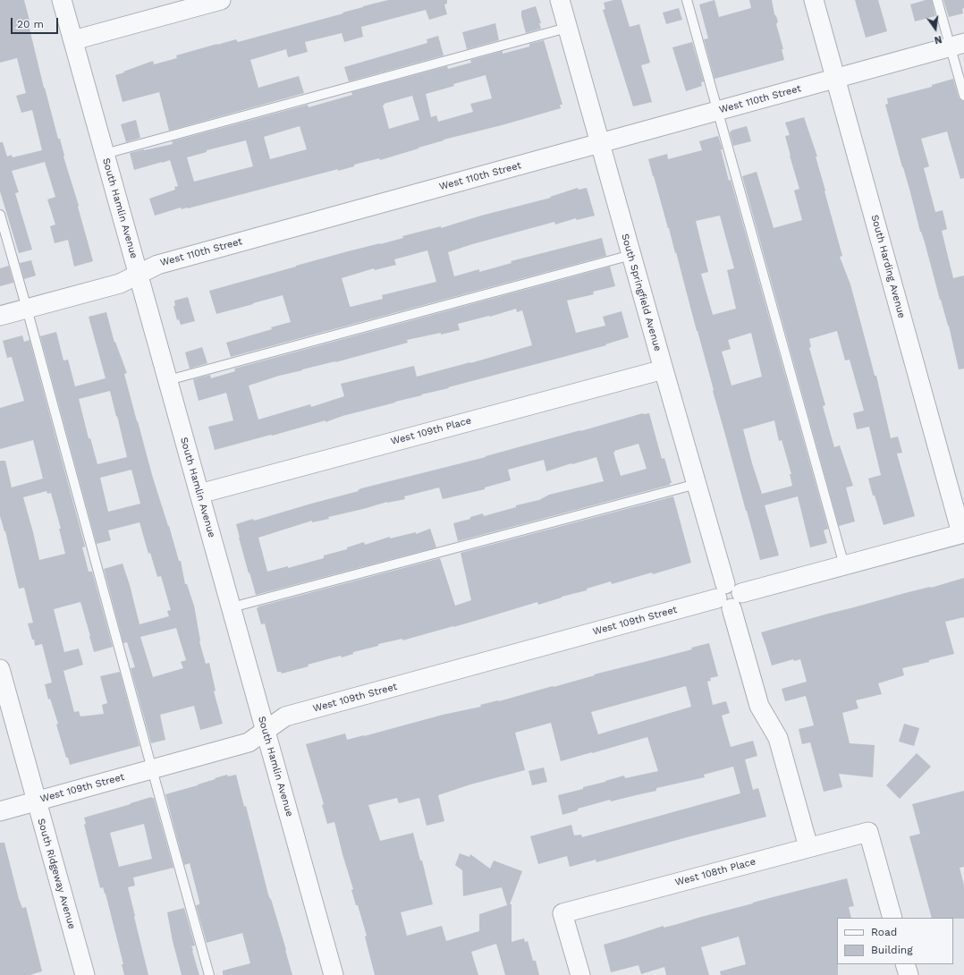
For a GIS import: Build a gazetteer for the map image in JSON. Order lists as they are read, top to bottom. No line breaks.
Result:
{"streets":{"street":["West 110th Street","South Hamlin Avenue","South Harding Avenue","South Springfield Avenue","West 109th Place","West 109th Street","West 108th Place","South Ridgeway Avenue"]},"crossings":[["West 110th Street","South Hamlin Avenue"],["West 110th Street","South Harding Avenue"],["West 110th Street","South Springfield Avenue"],["South Hamlin Avenue","West 109th Place"],["South Hamlin Avenue","West 109th Street"],["South Springfield Avenue","West 109th Place"],["South Springfield Avenue","West 109th Street"],["South Springfield Avenue","West 108th Place"],["West 109th Street","South Ridgeway Avenue"]],"legend":["Road","Building"],"scale_bar":"20 m","north":"bottom"}
